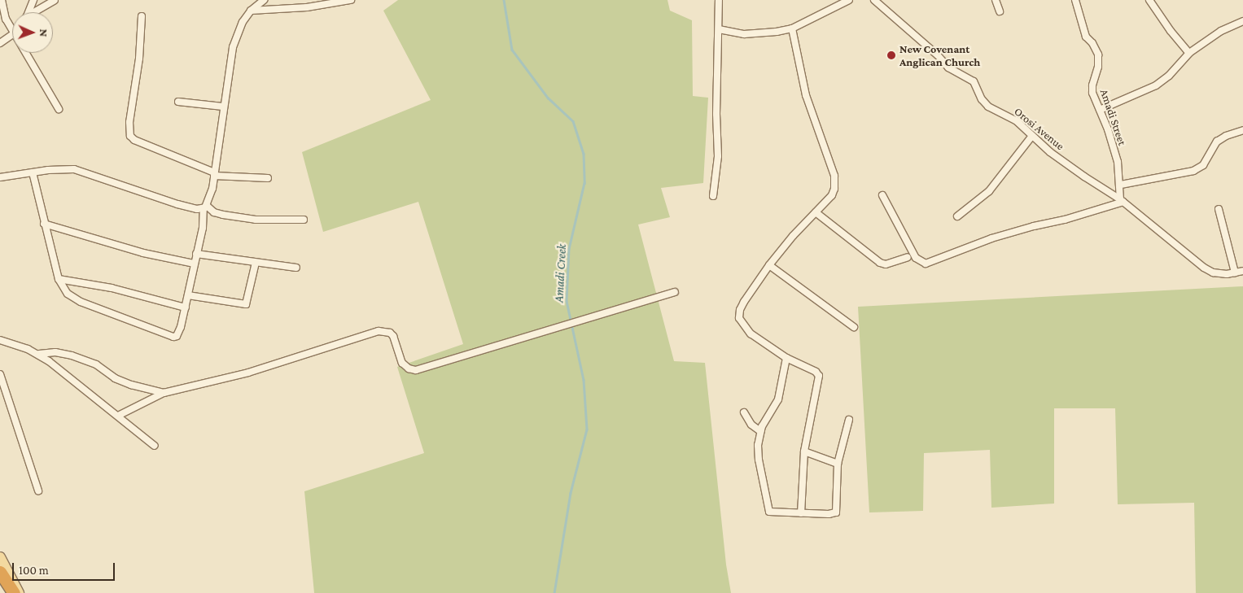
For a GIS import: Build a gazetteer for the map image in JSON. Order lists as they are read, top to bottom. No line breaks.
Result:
{"streets":{"street":["Amadi Street","Orosi Avenue"]},"crossings":[["Amadi Street","Orosi Avenue"]],"water":["Amadi Creek"],"places":["New Covenant Anglican Church"],"scale_bar":"100 m","north":"right"}
